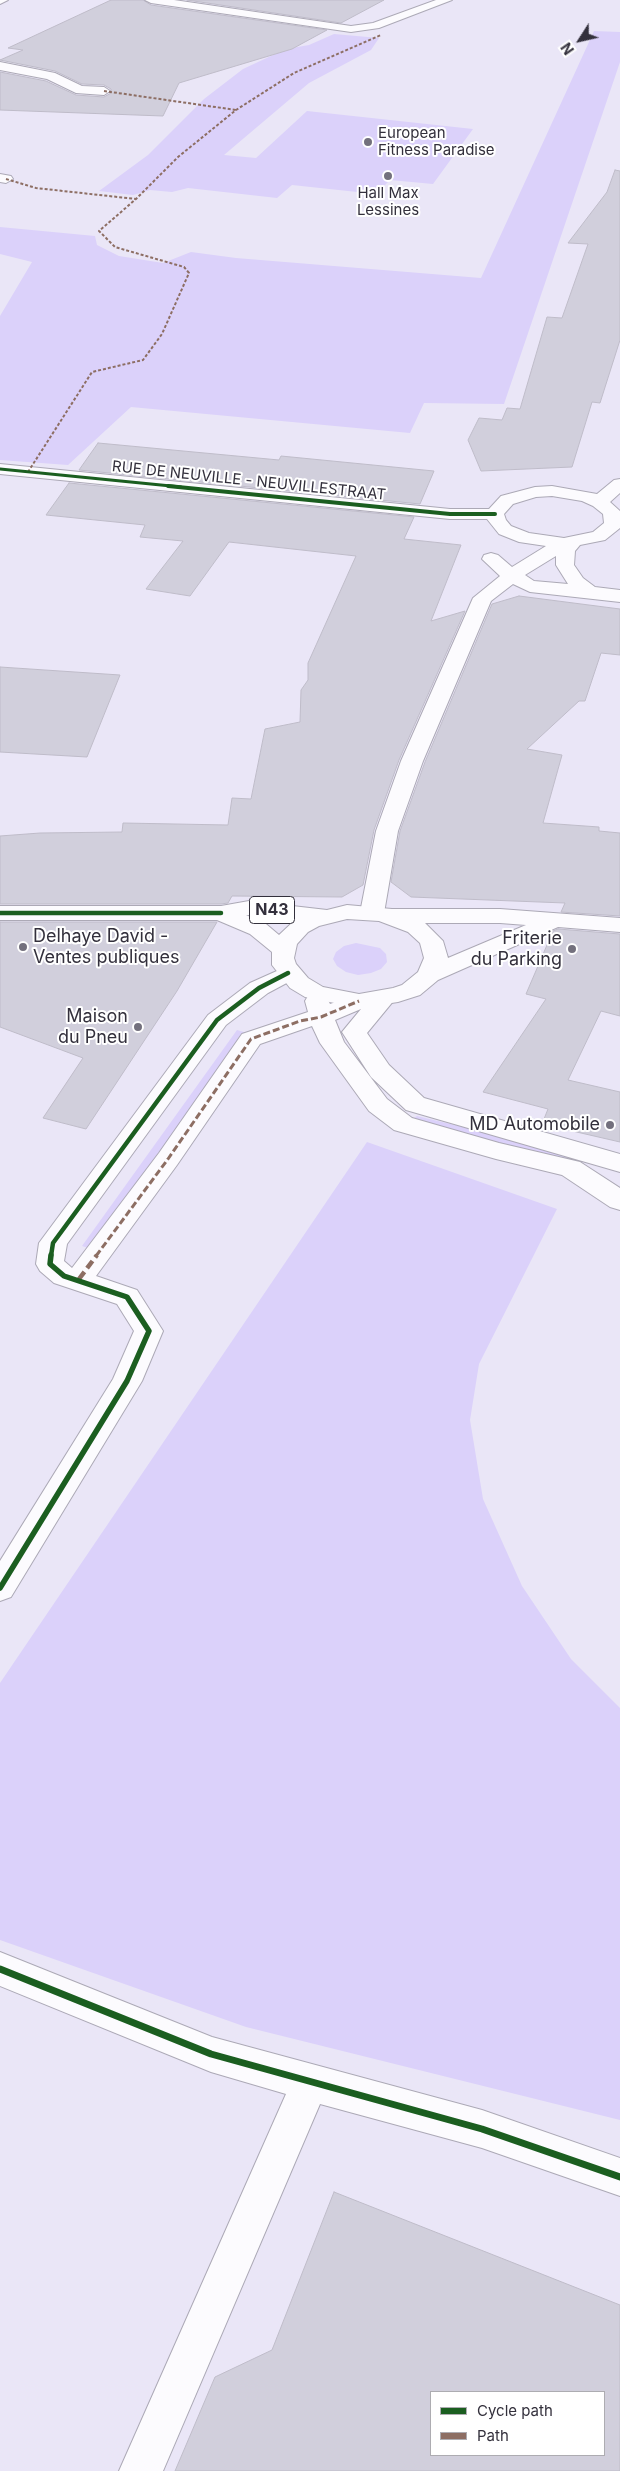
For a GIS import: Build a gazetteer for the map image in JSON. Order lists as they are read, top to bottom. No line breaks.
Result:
{"streets":{"street":["RUE DE NEUVILLE - NEUVILLESTRAAT","N43"]},"places":["European Fitness Paradise","Hall Max Lessines","Delhaye David - Ventes publiques","Friterie du Parking","Maison du Pneu","MD Automobile"],"legend":["Cycle path","Path"],"north":"bottom left"}
